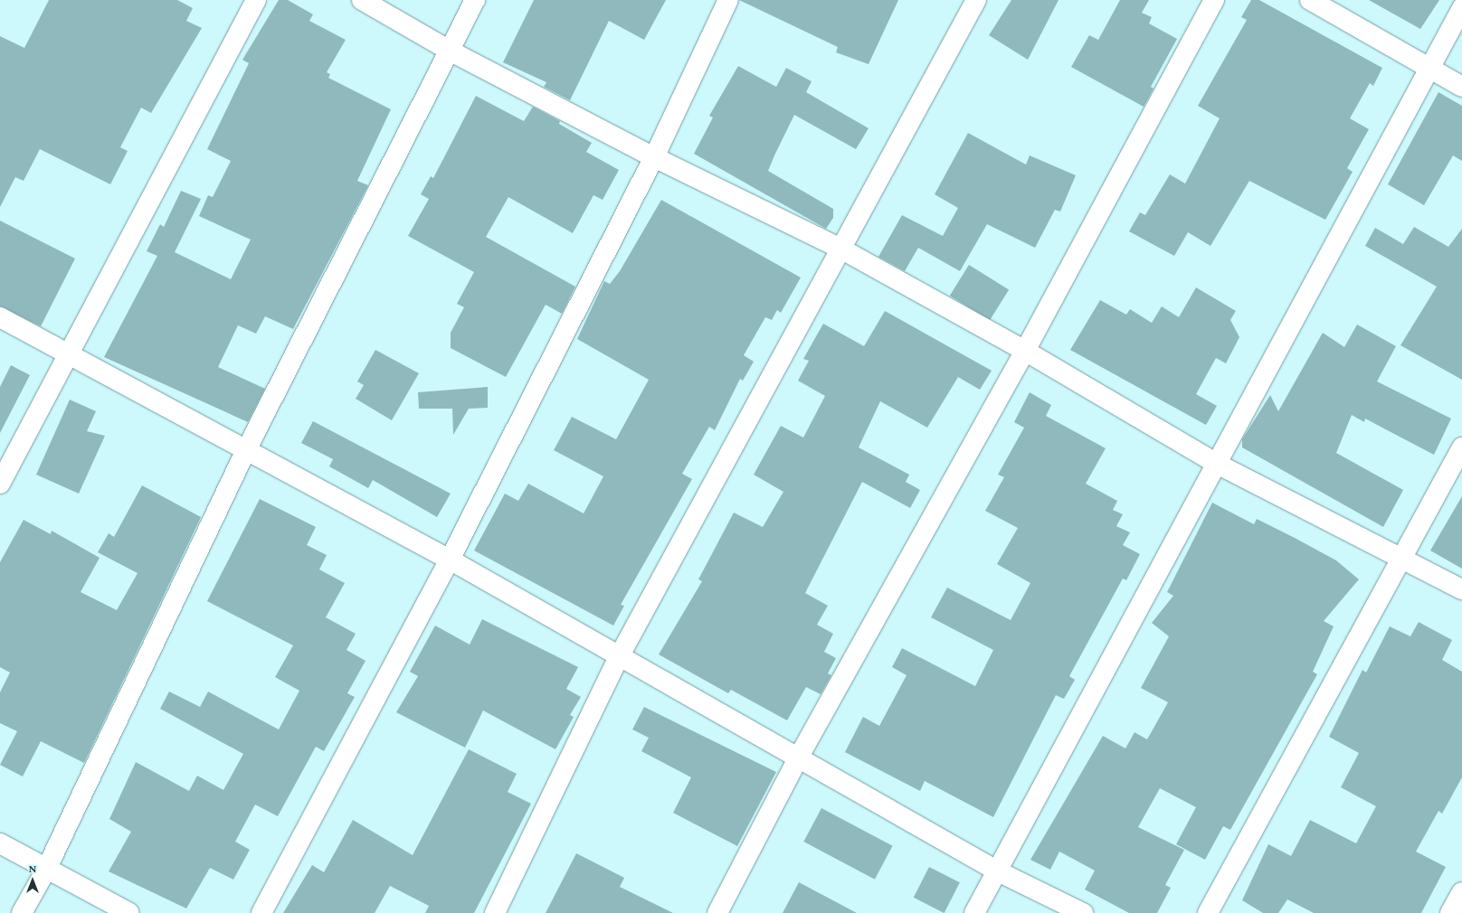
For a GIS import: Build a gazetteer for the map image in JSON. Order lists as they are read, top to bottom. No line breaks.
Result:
{"north":"top"}
